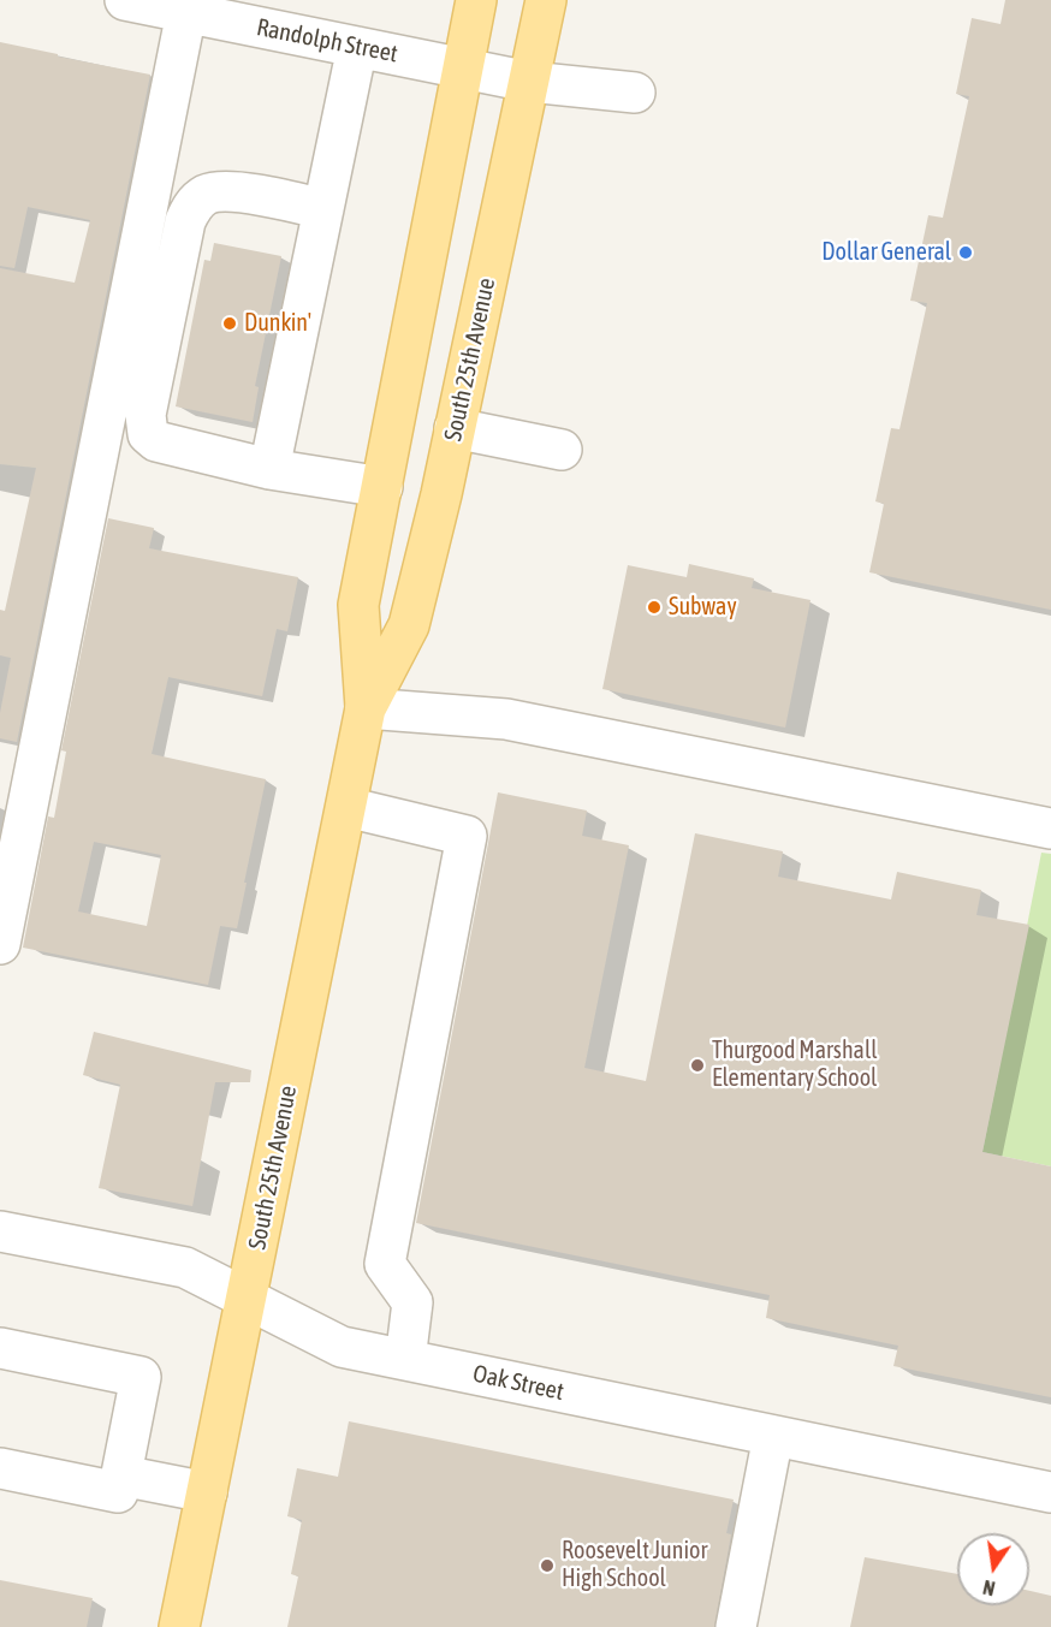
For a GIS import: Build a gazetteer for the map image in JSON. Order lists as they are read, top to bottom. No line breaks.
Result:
{"streets":{"main road":["South 25th Avenue"],"street":["Randolph Street","Oak Street"]},"crossings":[["Randolph Street","South 25th Avenue"],["South 25th Avenue","Oak Street"]],"places":["Dollar General","Dunkin'","Subway","Thurgood Marshall Elementary School","Roosevelt Junior High School"],"north":"bottom"}
